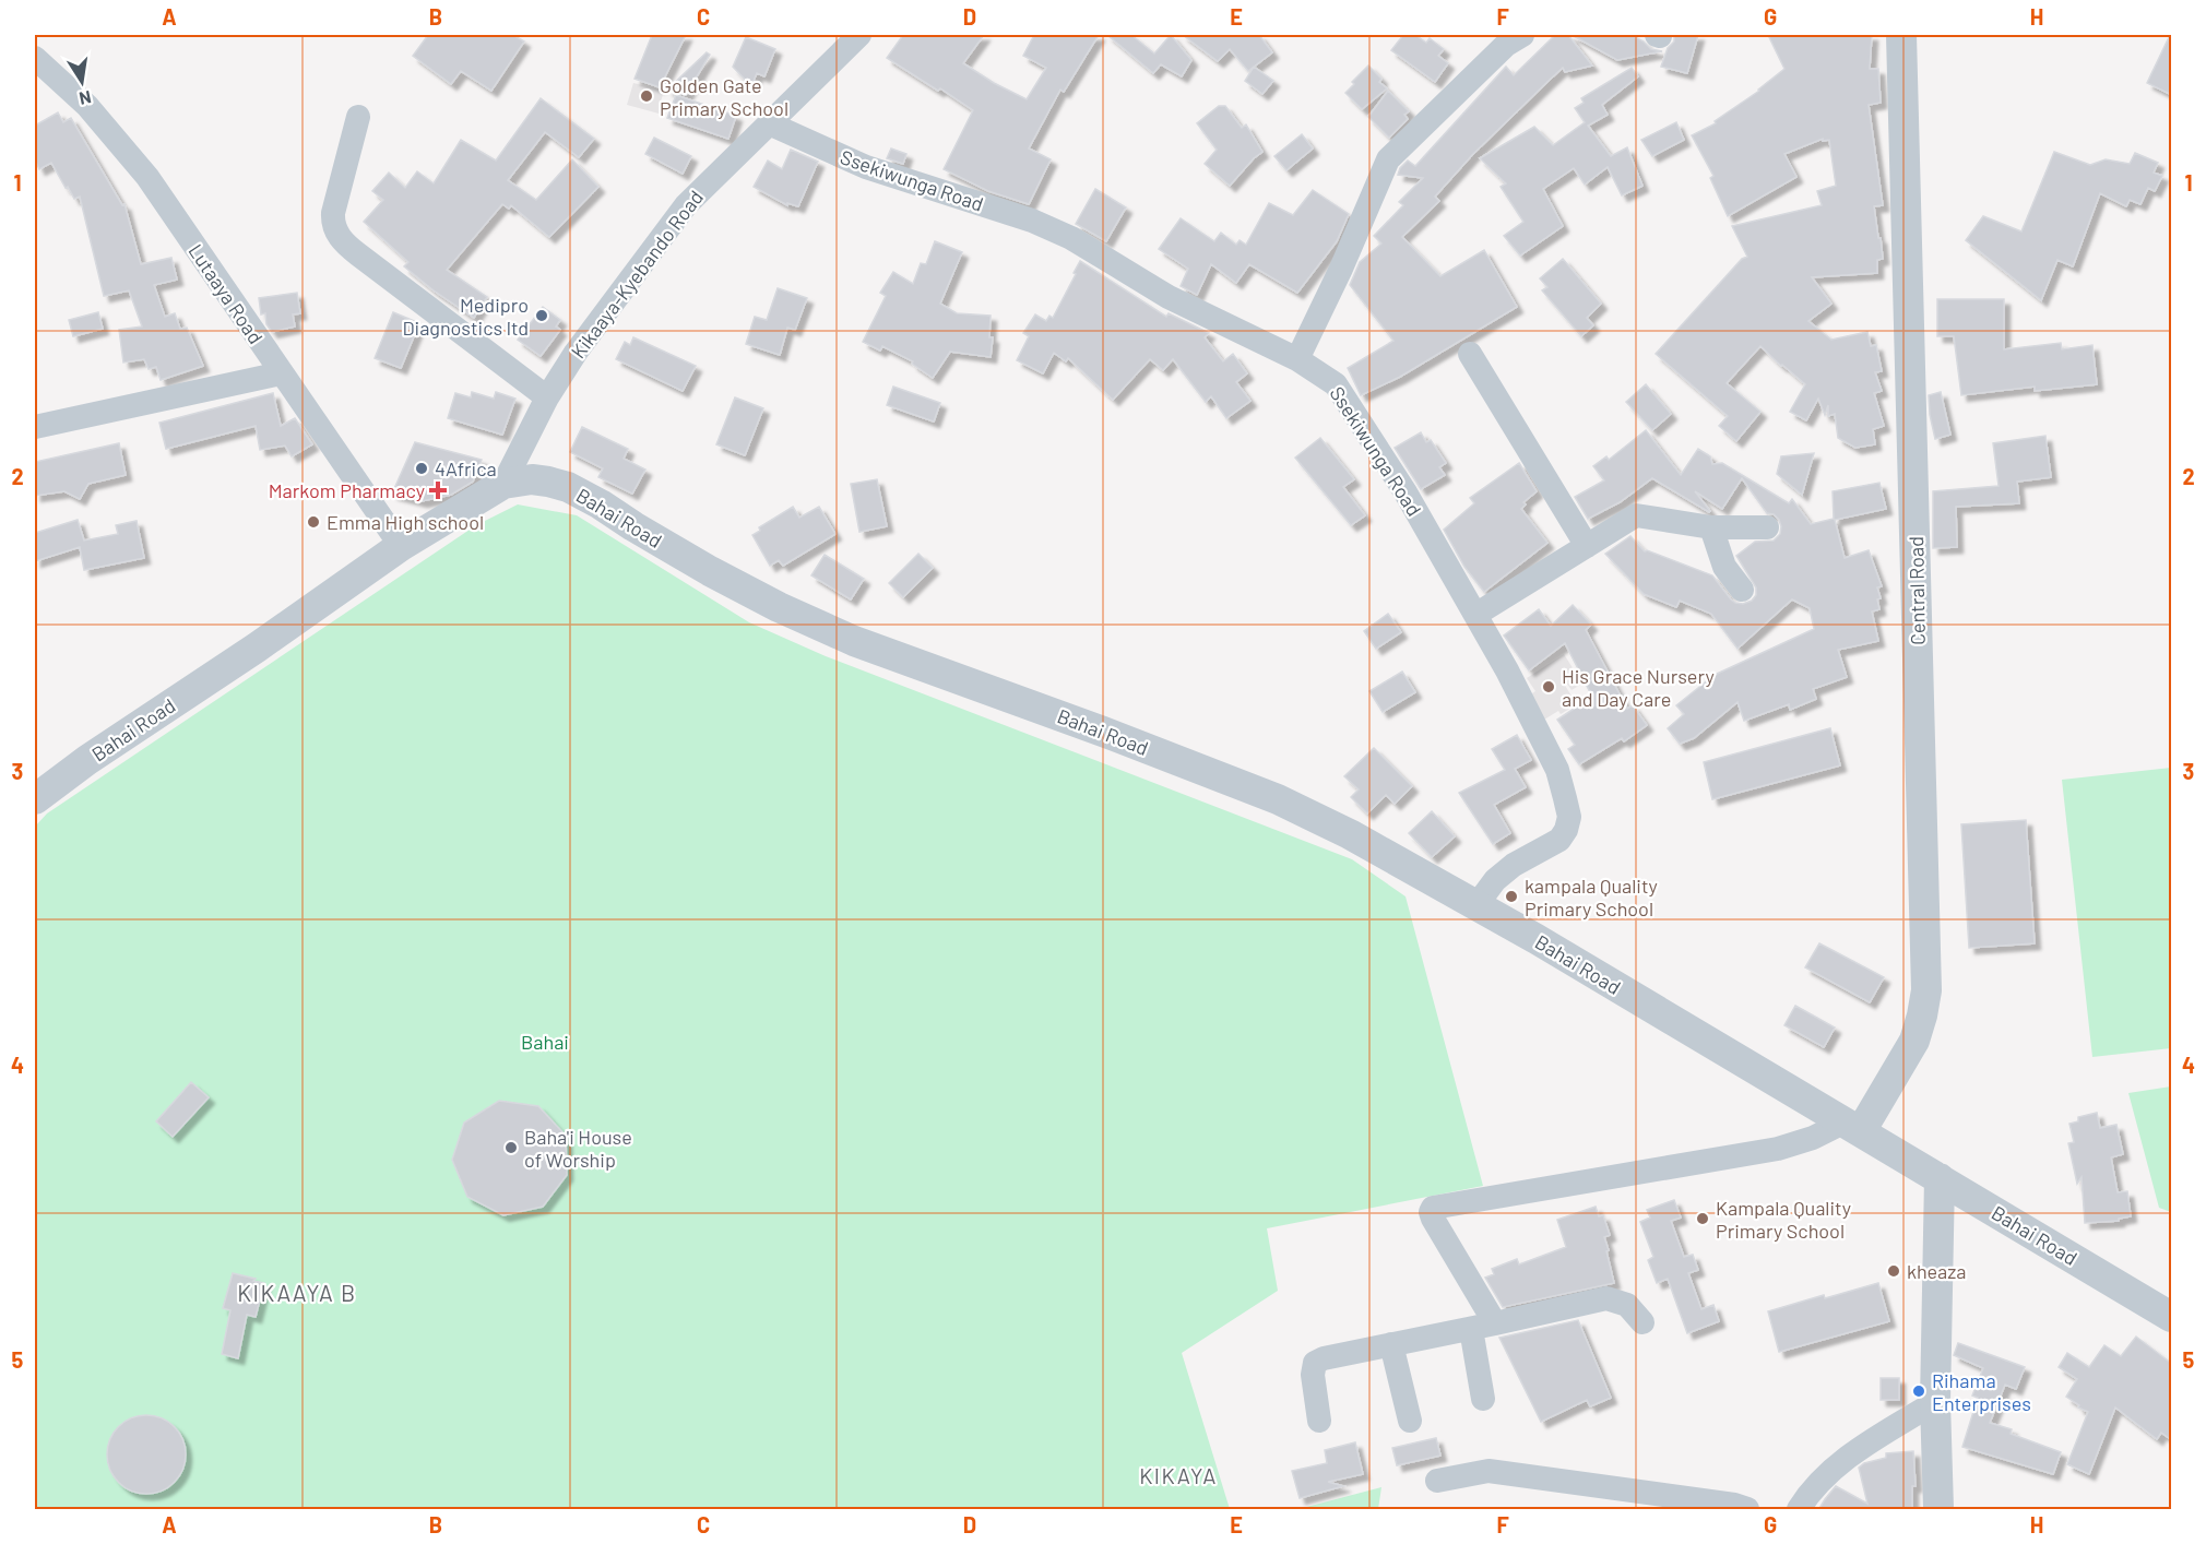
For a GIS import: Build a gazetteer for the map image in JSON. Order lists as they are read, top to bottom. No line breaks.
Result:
{"streets":{"street":["Ssekiwunga Road","Kikaaya-Kyebando Road","Lutaaya Road","Bahai Road","Central Road"]},"crossings":[["Ssekiwunga Road","Kikaaya-Kyebando Road"],["Ssekiwunga Road","Bahai Road"],["Kikaaya-Kyebando Road","Bahai Road"],["Lutaaya Road","Bahai Road"],["Bahai Road","Central Road"]],"districts":["KIKAAYA B","KIKAYA"],"parks":["Bahai"],"places":{"other":["Golden Gate Primary School","Medipro Diagnostics ltd","4Africa","Emma High school","His Grace Nursery and Day Care","kampala Quality Primary School","Baha'i House of Worship","Kampala Quality Primary School","kheaza","Rihama Enterprises"],"health":["Markom Pharmacy"]},"north":"bottom","grid":{"columns":["A","B","C","D","E","F","G","H"],"rows":["1","2","3","4","5"]}}
